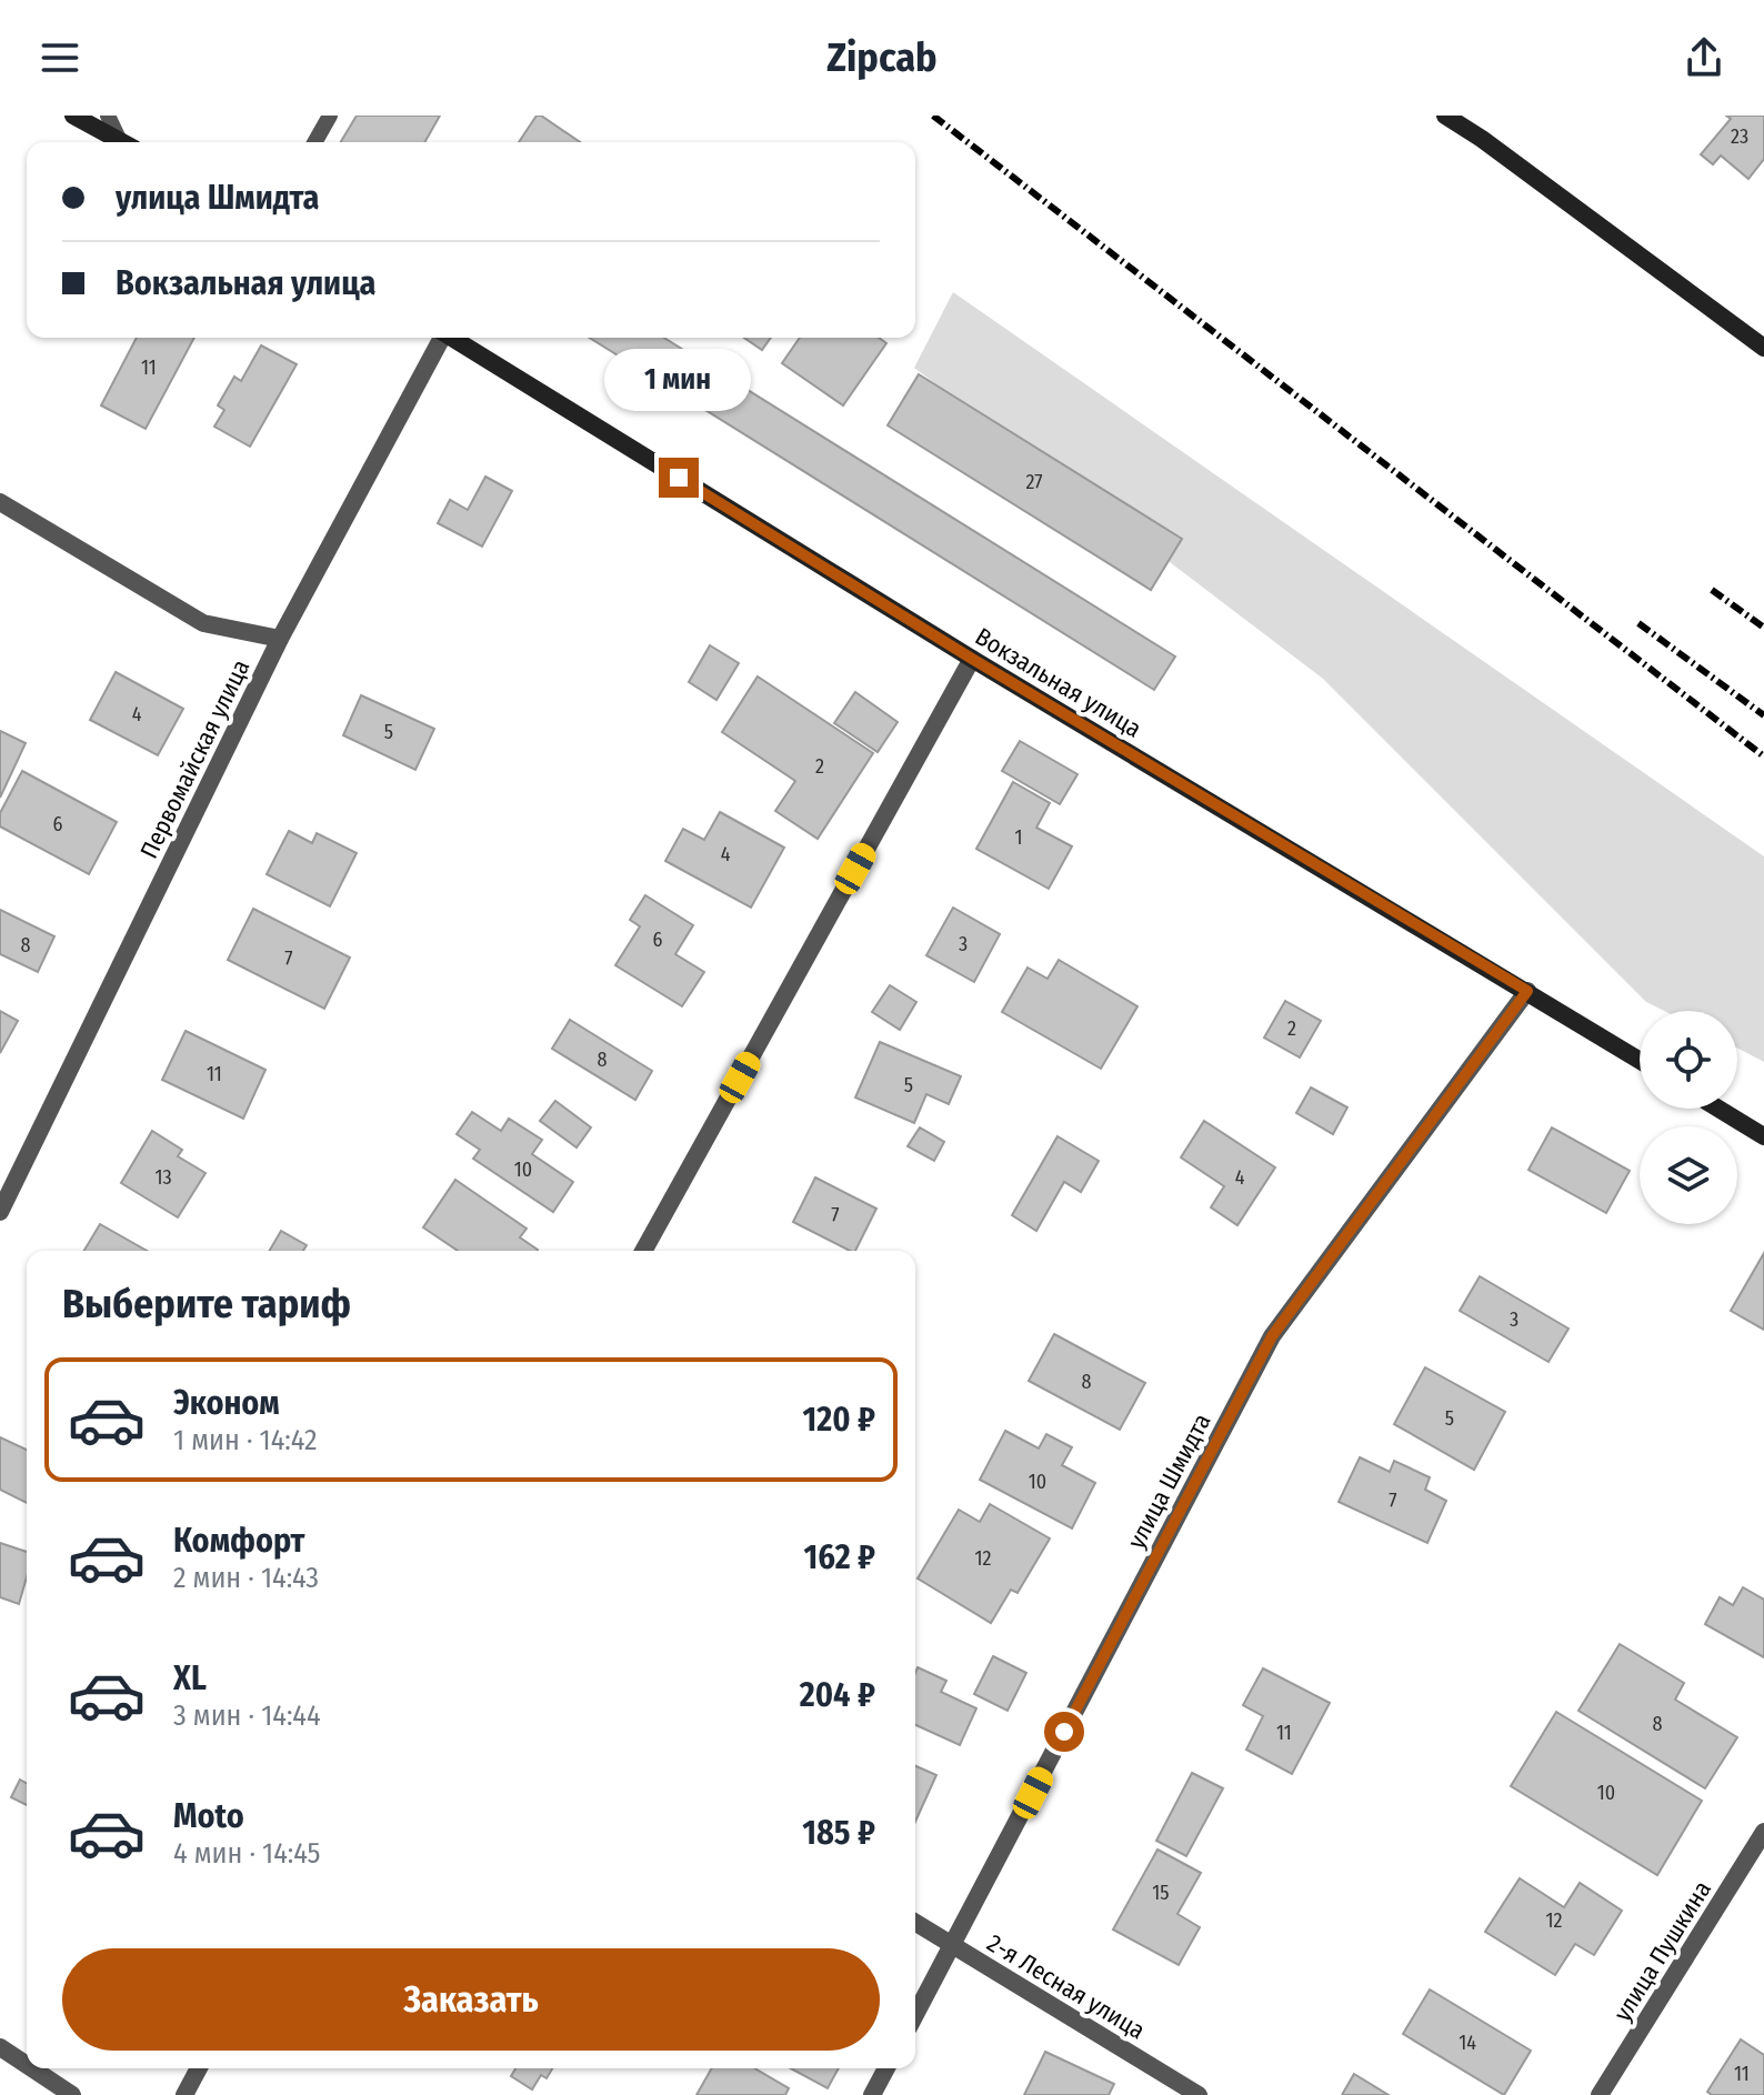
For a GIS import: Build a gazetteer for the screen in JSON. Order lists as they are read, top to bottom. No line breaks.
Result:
{"streets":{"street":["Вокзальная улица","Первомайская улица","улица Шмидта","улица Пушкина","2-я Лесная улица"]},"crossings":[["Вокзальная улица","улица Шмидта"],["улица Шмидта","2-я Лесная улица"]],"house_numbers":["23","11","27","4","5","2","6","1","4","6","3","8","7","2","8","11","5","10","13","4","7","3","8","5","10","7","12","8","11","10","15","12","14","11"],"page":{"header":"Zipcab","banner":["улица Шмидта","Вокзальная улица"],"bubble":"1 мин","heading":"Выберите тариф","list":[{"name":"Эконом","note":"1 мин · 14:42","value":"120 ₽"},{"name":"Комфорт","note":"2 мин · 14:43","value":"162 ₽"},{"name":"XL","note":"3 мин · 14:44","value":"204 ₽"},{"name":"Moto","note":"4 мин · 14:45","value":"185 ₽"}],"buttons":"Заказать"}}
